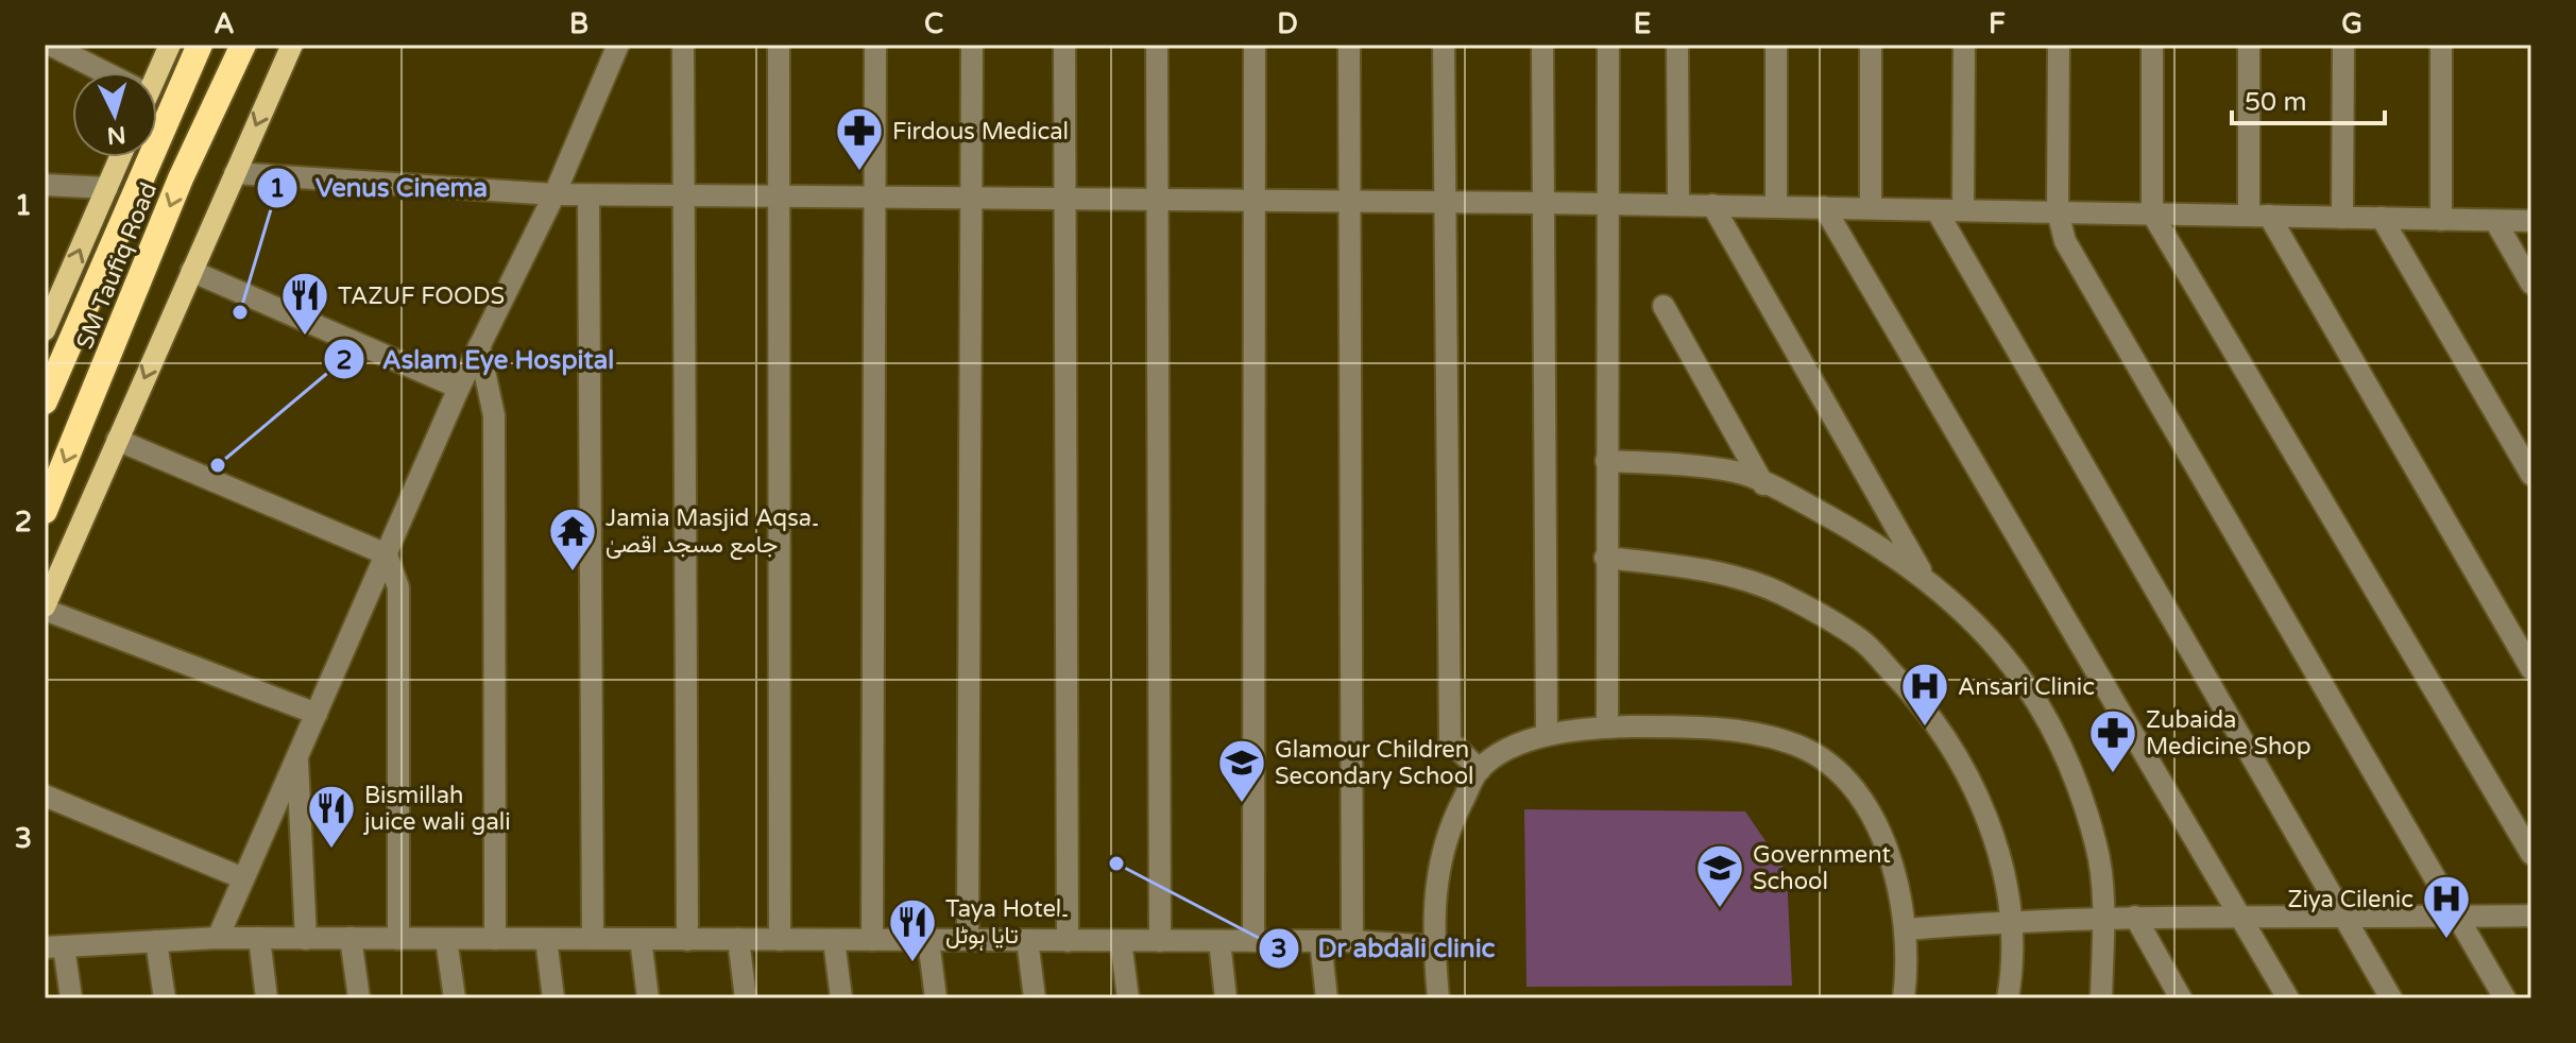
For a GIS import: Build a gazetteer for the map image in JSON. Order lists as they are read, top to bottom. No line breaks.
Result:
{"streets":{"highway":["SM Taufiq Road"]},"places":{"pharmacy":["Firdous Medical","Zubaida Medicine Shop"],"other":["Venus Cinema","Aslam Eye Hospital","Dr abdali clinic"],"restaurant":["TAZUF FOODS","Bismillah juice wali gali","Taya Hotel۔ تایا ہوٹل"],"temple":["Jamia Masjid Aqsa۔ جامع مسجد اقصیٰ"],"hospital":["Ansari Clinic","Ziya Cilenic"],"school or university":["Glamour Children Secondary School","Government School"]},"scale_bar":"50 m","north":"bottom","grid":{"columns":["A","B","C","D","E","F","G"],"rows":["1","2","3"]}}
